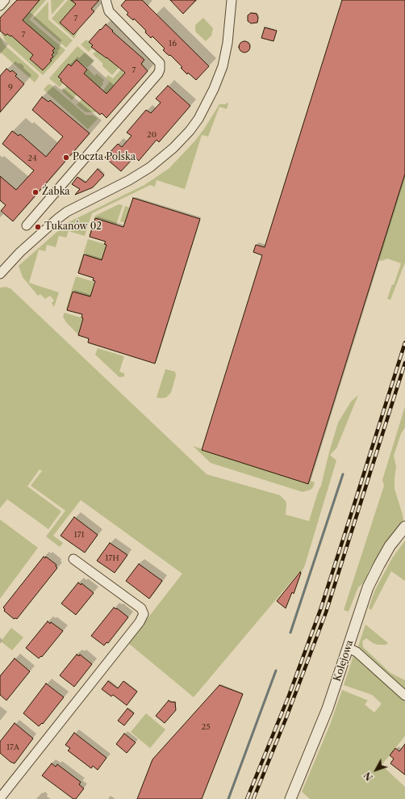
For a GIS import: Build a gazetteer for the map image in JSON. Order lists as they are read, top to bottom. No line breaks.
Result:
{"streets":{"street":["Kolejowa"]},"places":["Poczta Polska","Żabka","Tukanów 02"],"house_numbers":["7","7","16","7","9","20","24","17I","17H","25","17A"],"north":"bottom left"}
